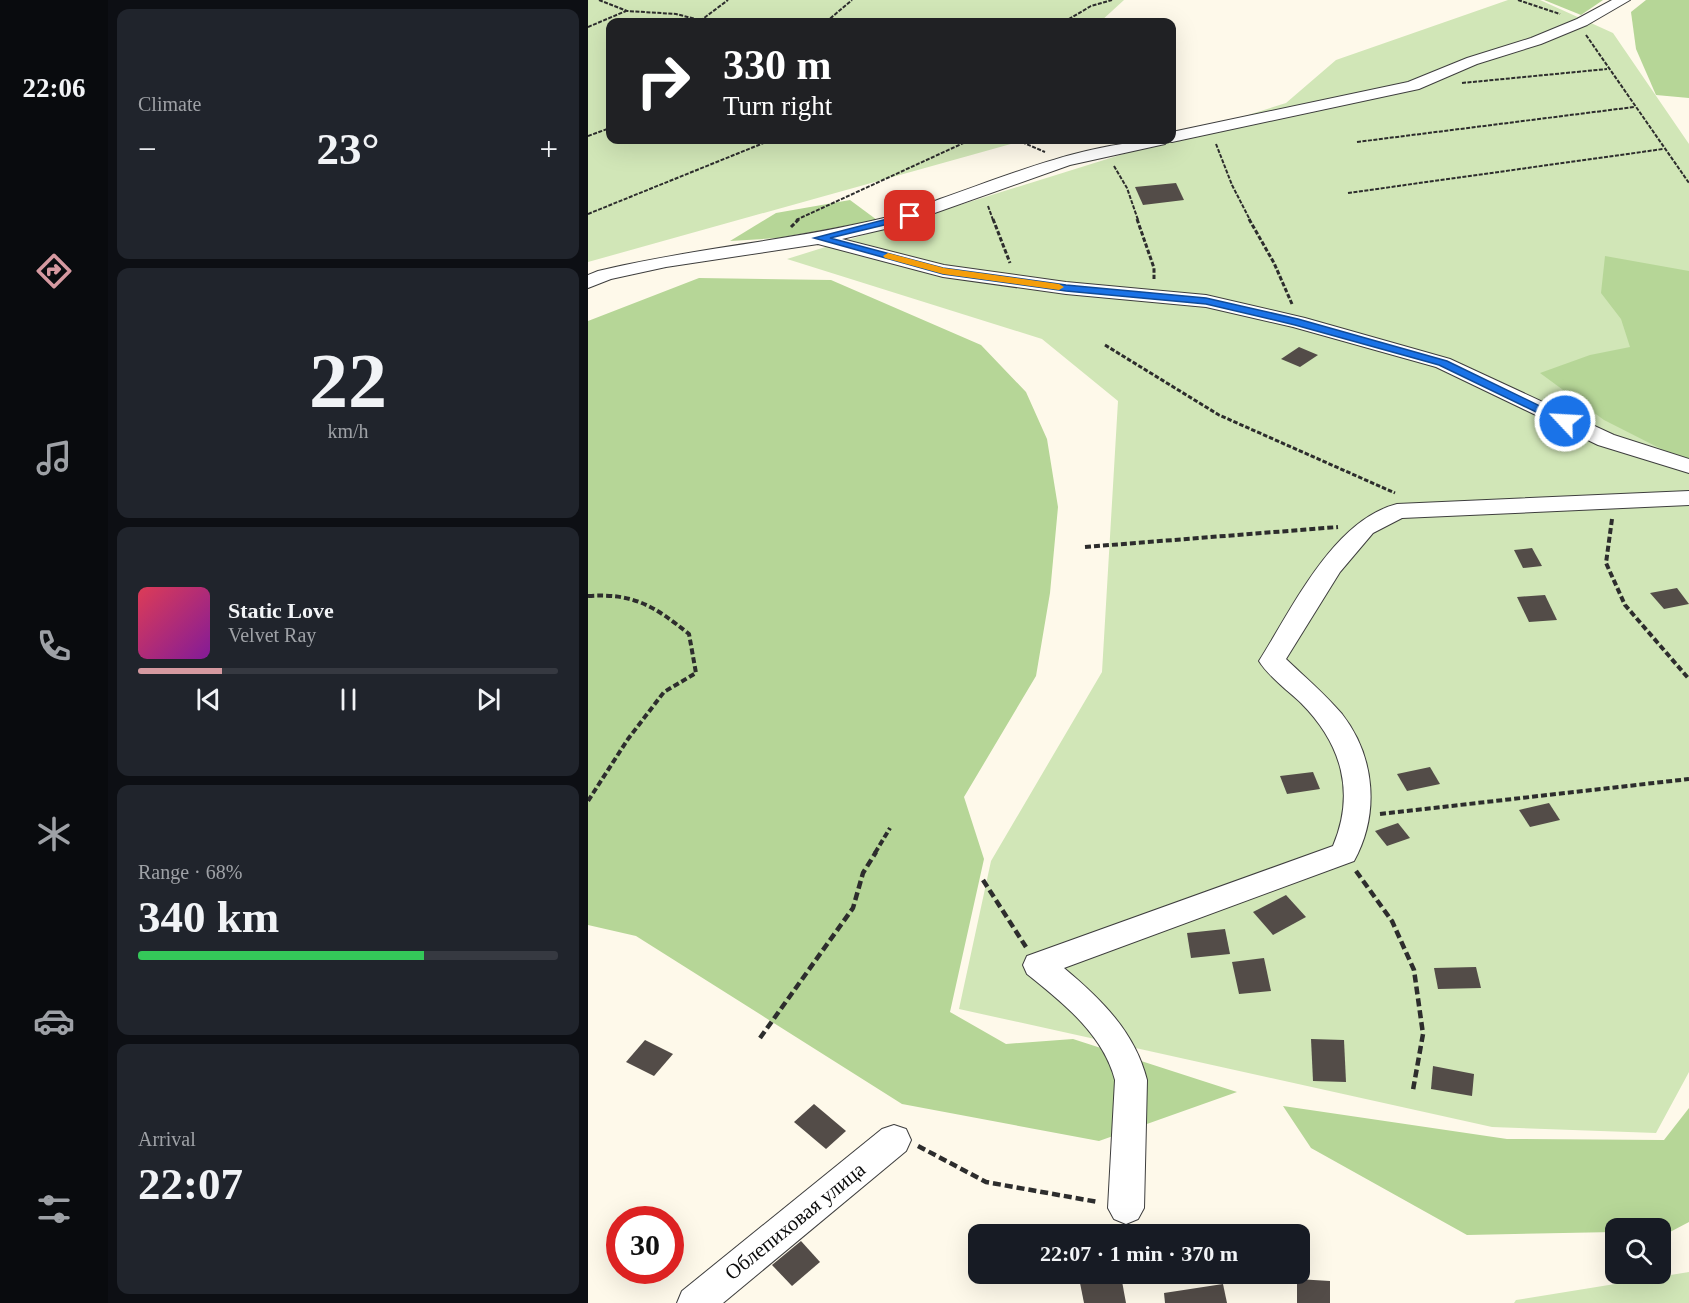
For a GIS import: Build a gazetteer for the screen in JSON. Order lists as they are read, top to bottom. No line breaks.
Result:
{"streets":{"street":["Облепиховая улица"]},"page":{"tabs":"22:06","tile":["Climate",["22","km/h"],["Range · 68%","340 km"],["Arrival","22:07"]],"turn":["330 m","Turn right"],"heat":["−","23°","+"],"song":["Static Love","Velvet Ray"],"limit":"30","trip":"22:07 · 1 min · 370 m"}}
